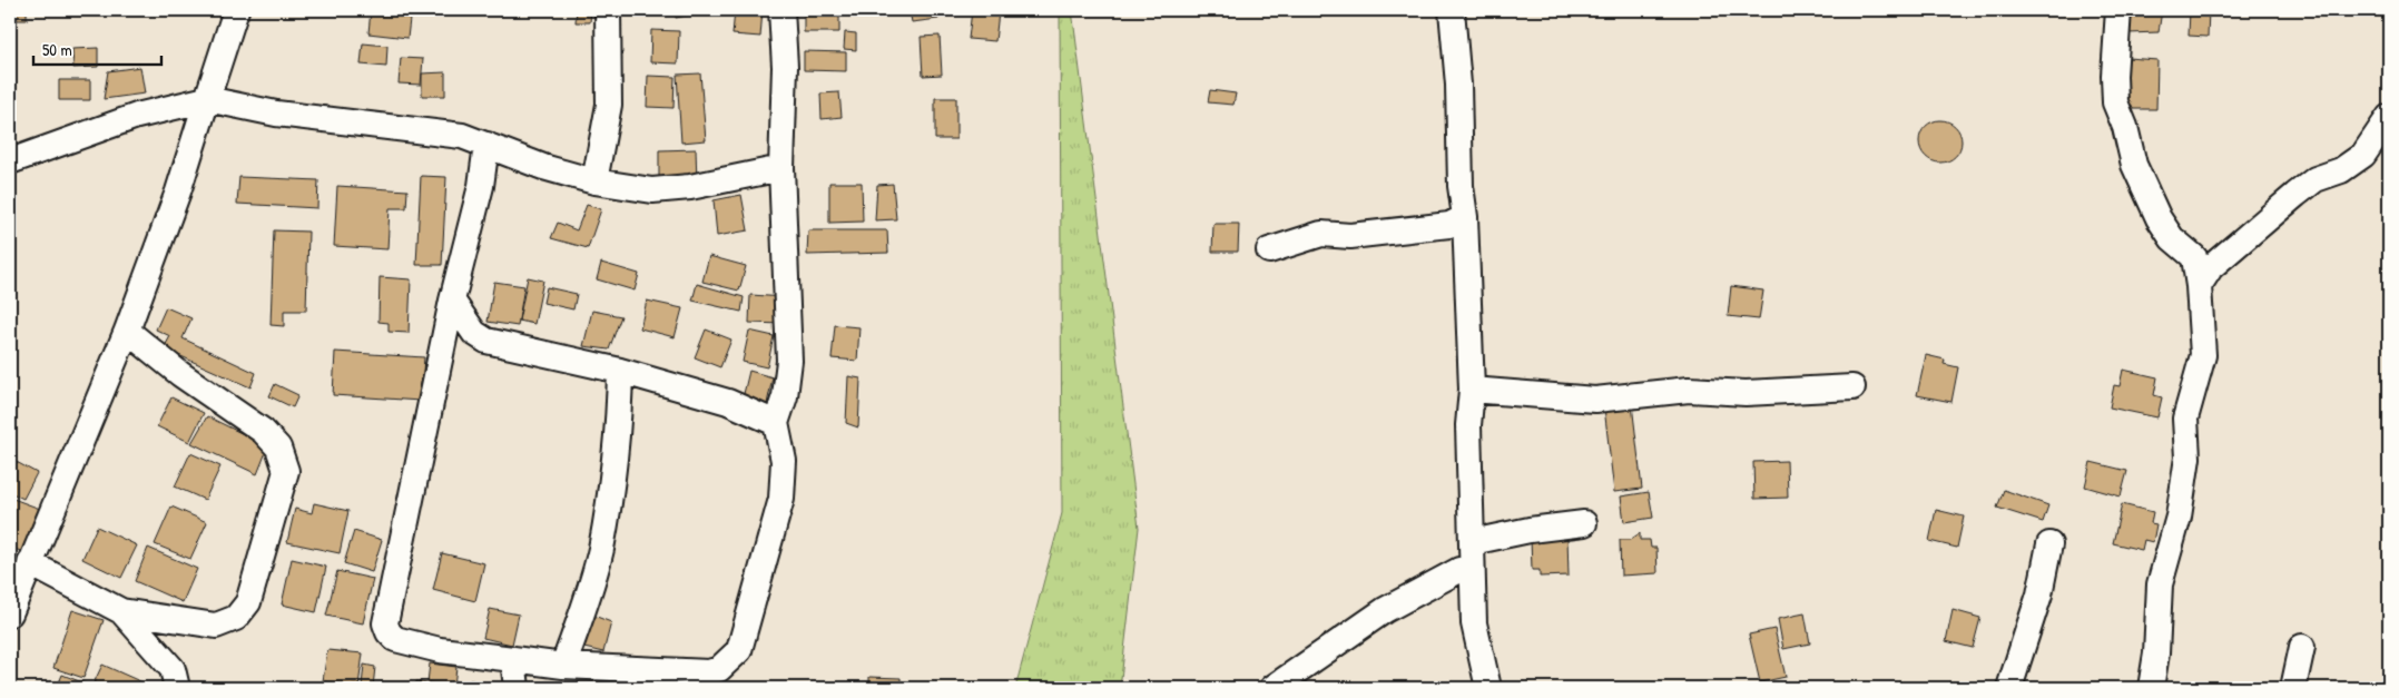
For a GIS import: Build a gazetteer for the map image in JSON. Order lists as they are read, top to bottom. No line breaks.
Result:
{"scale_bar":"50 m"}
